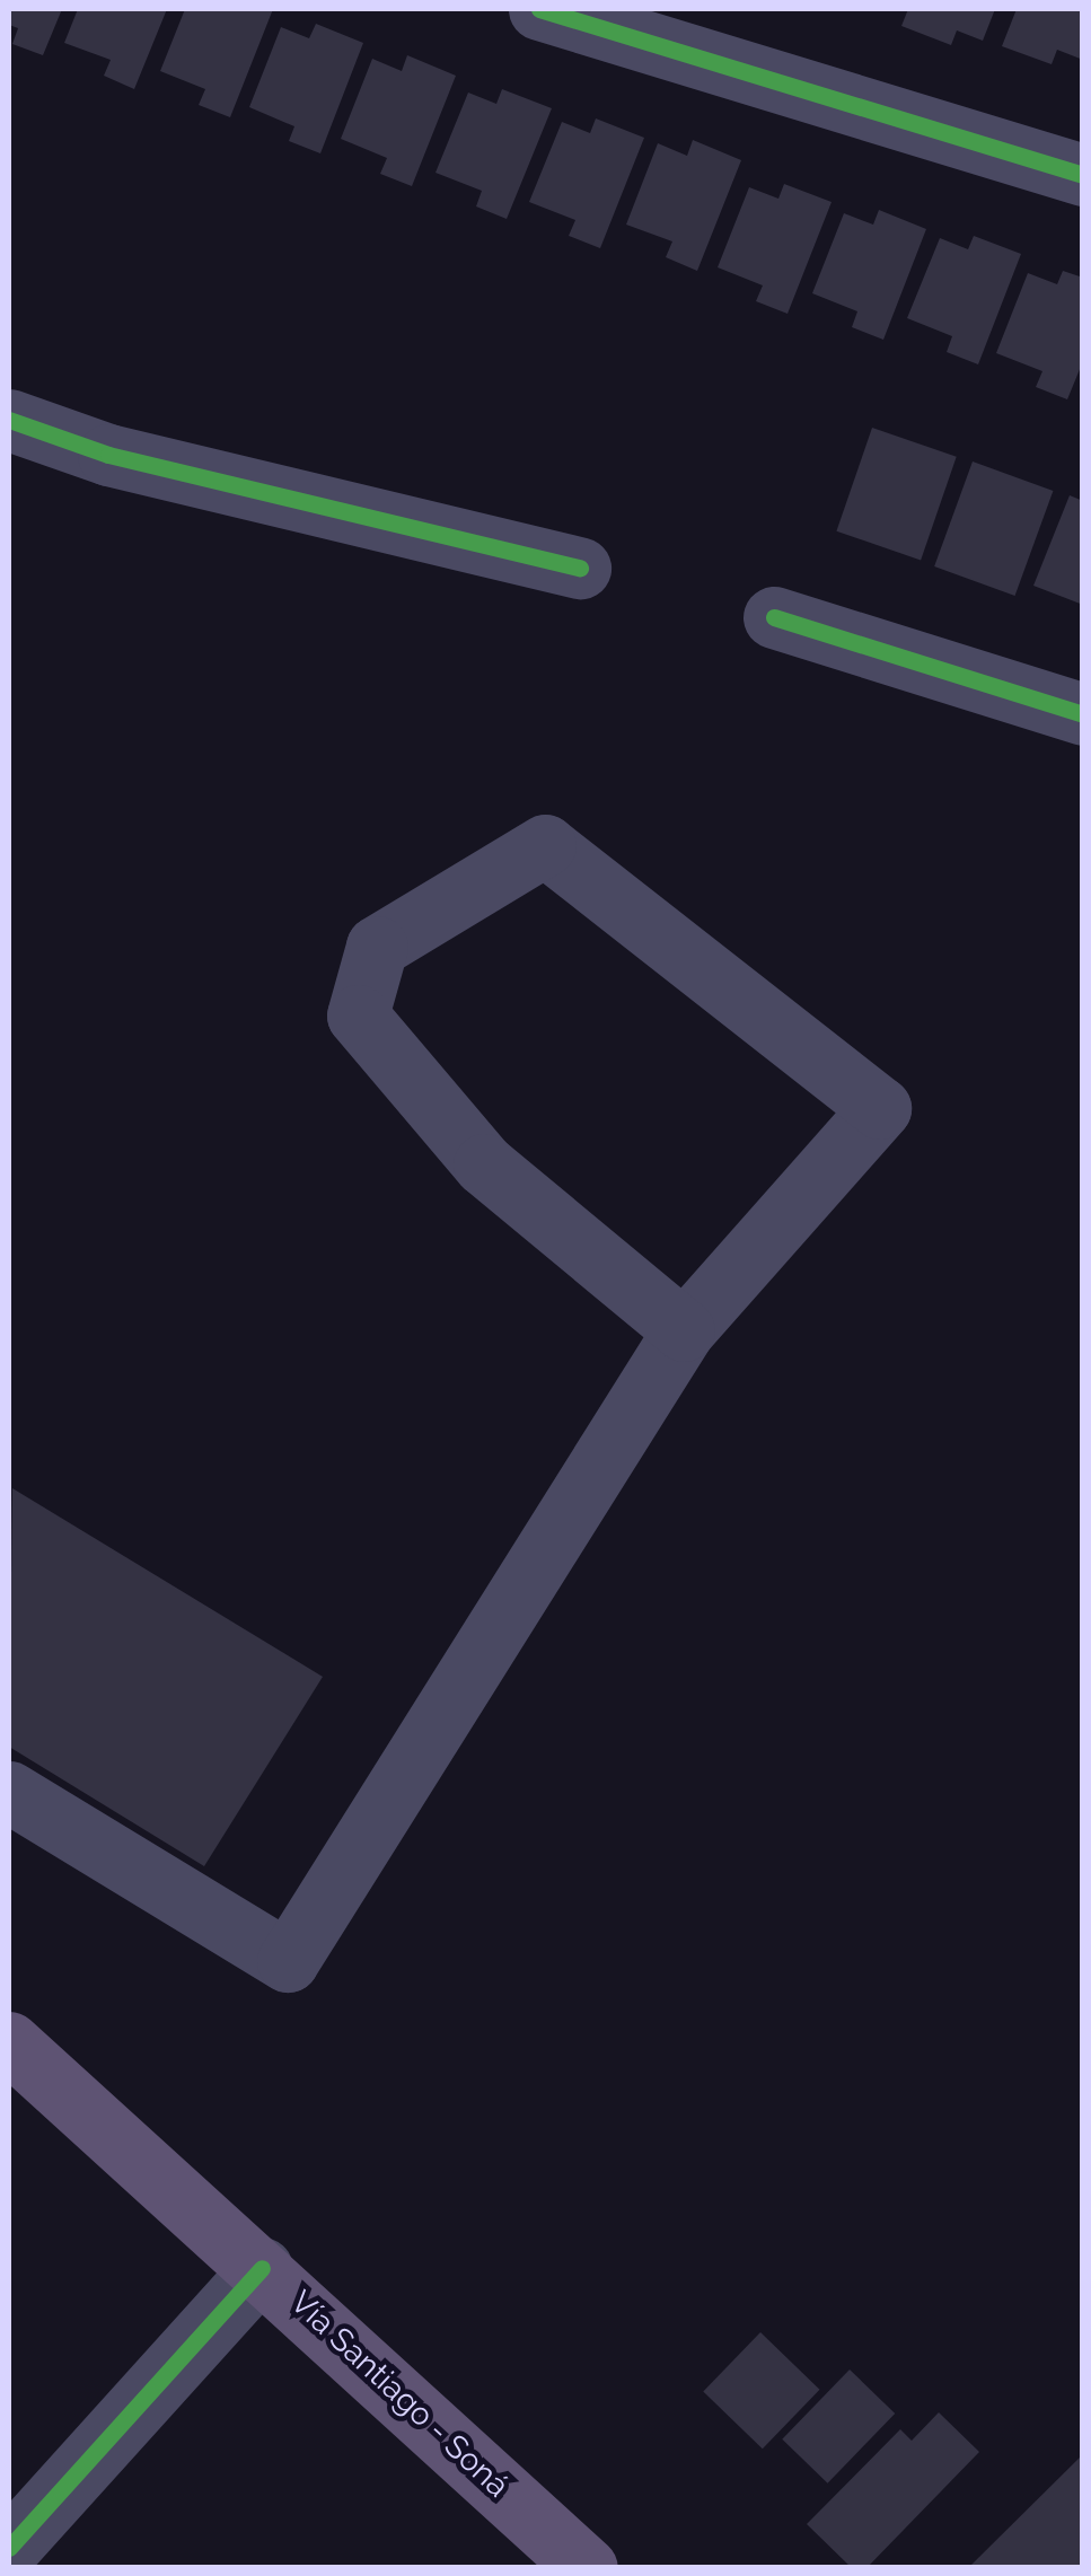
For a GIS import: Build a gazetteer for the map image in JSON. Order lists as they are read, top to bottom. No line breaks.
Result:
{"streets":{"main road":["Vía Santiago - Soná"]}}
